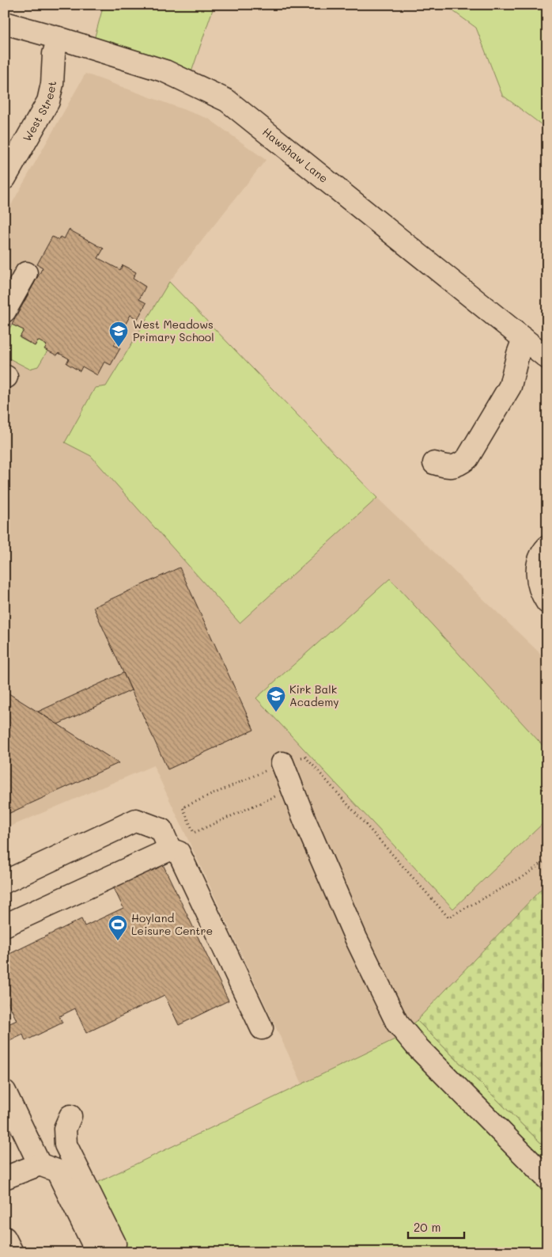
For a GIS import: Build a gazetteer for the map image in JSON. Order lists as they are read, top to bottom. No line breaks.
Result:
{"streets":{"main road":["West Street","Hawshaw Lane"]},"crossings":[["West Street","Hawshaw Lane"]],"places":{"school or university":["West Meadows Primary School","Kirk Balk Academy"],"sports":["Hoyland Leisure Centre"]},"scale_bar":"20 m"}
